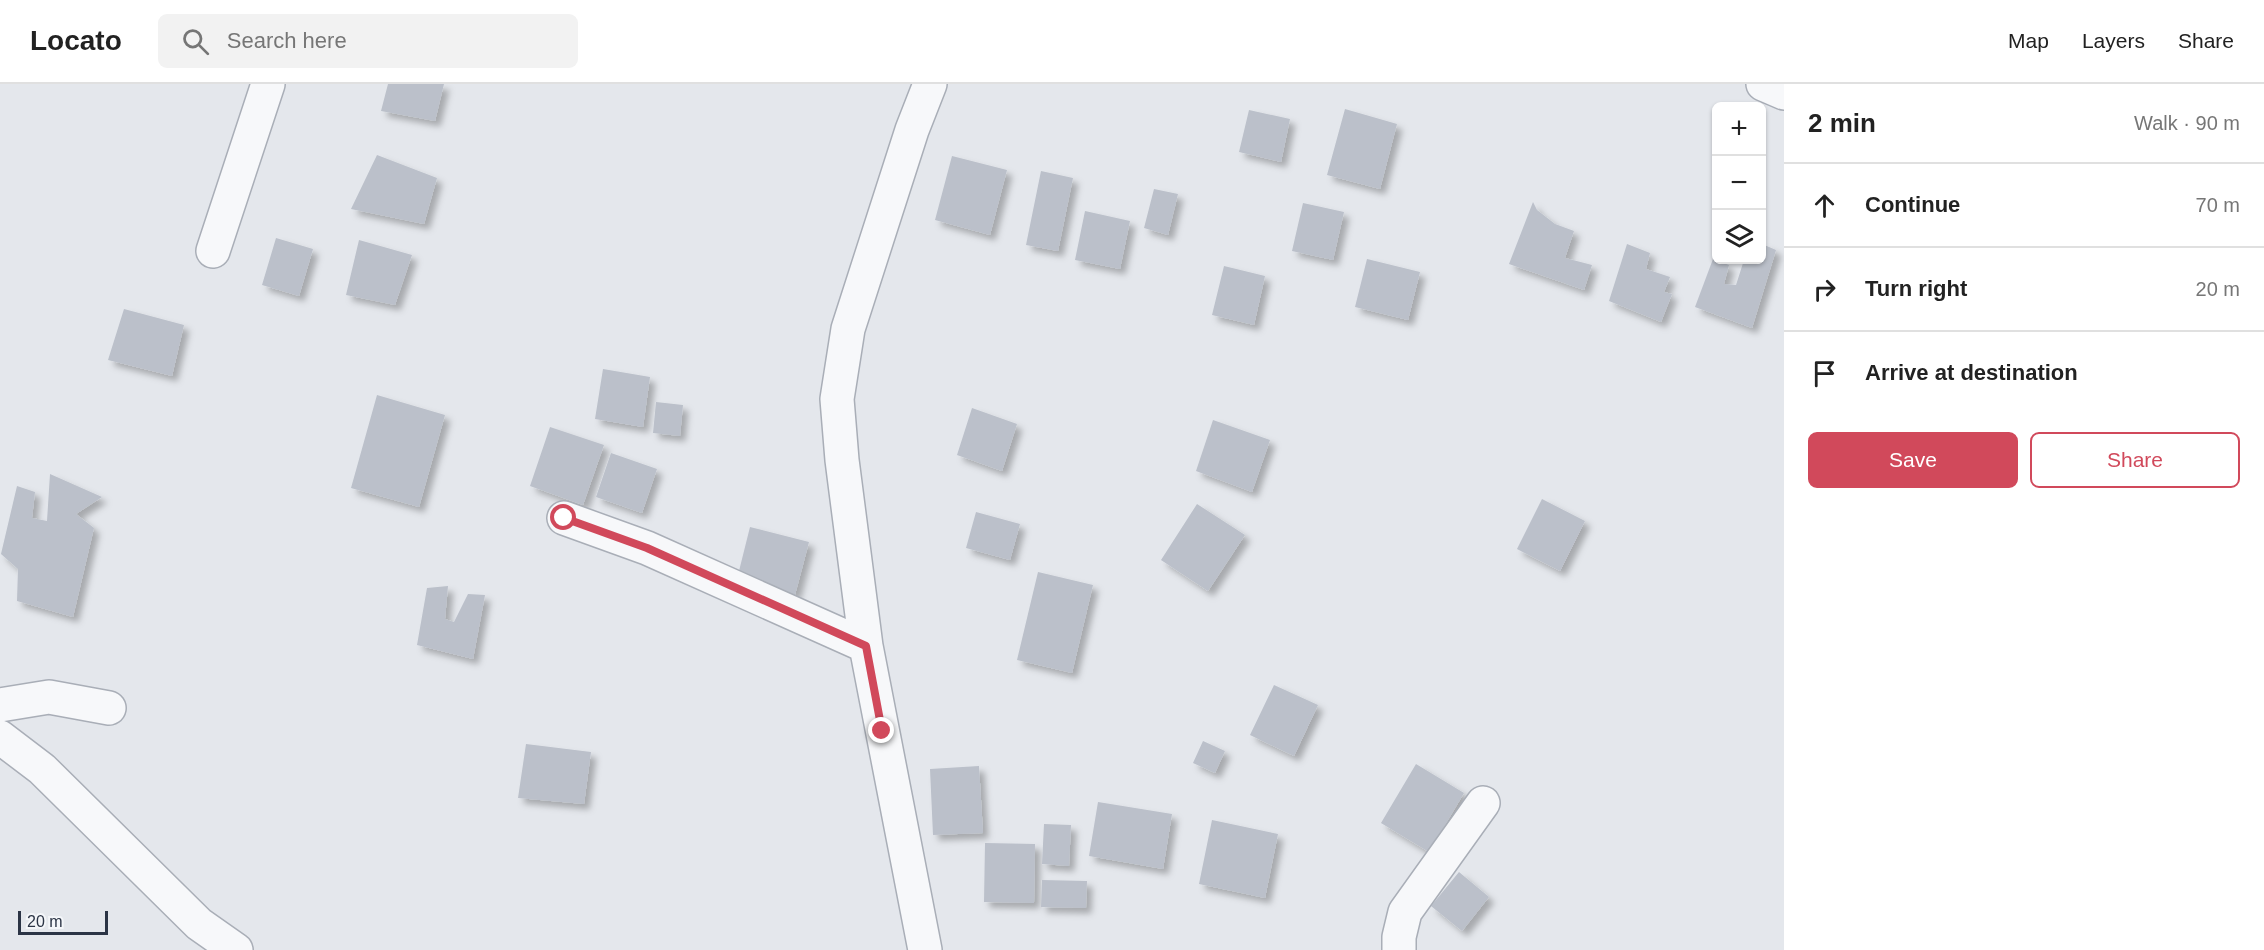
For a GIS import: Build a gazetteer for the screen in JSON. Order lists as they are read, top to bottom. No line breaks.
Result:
{"scale_bar":"20 m","page":{"header":"Locato","search":"Search here","nav":["Map","Layers","Share"],"heading":["2 min","Walk · 90 m"],"map_buttons":["+","−"],"list":[["Continue","70 m"],["Turn right","20 m"],"Arrive at destination"],"buttons":["Save","Share"],"scale":"20 m"}}
